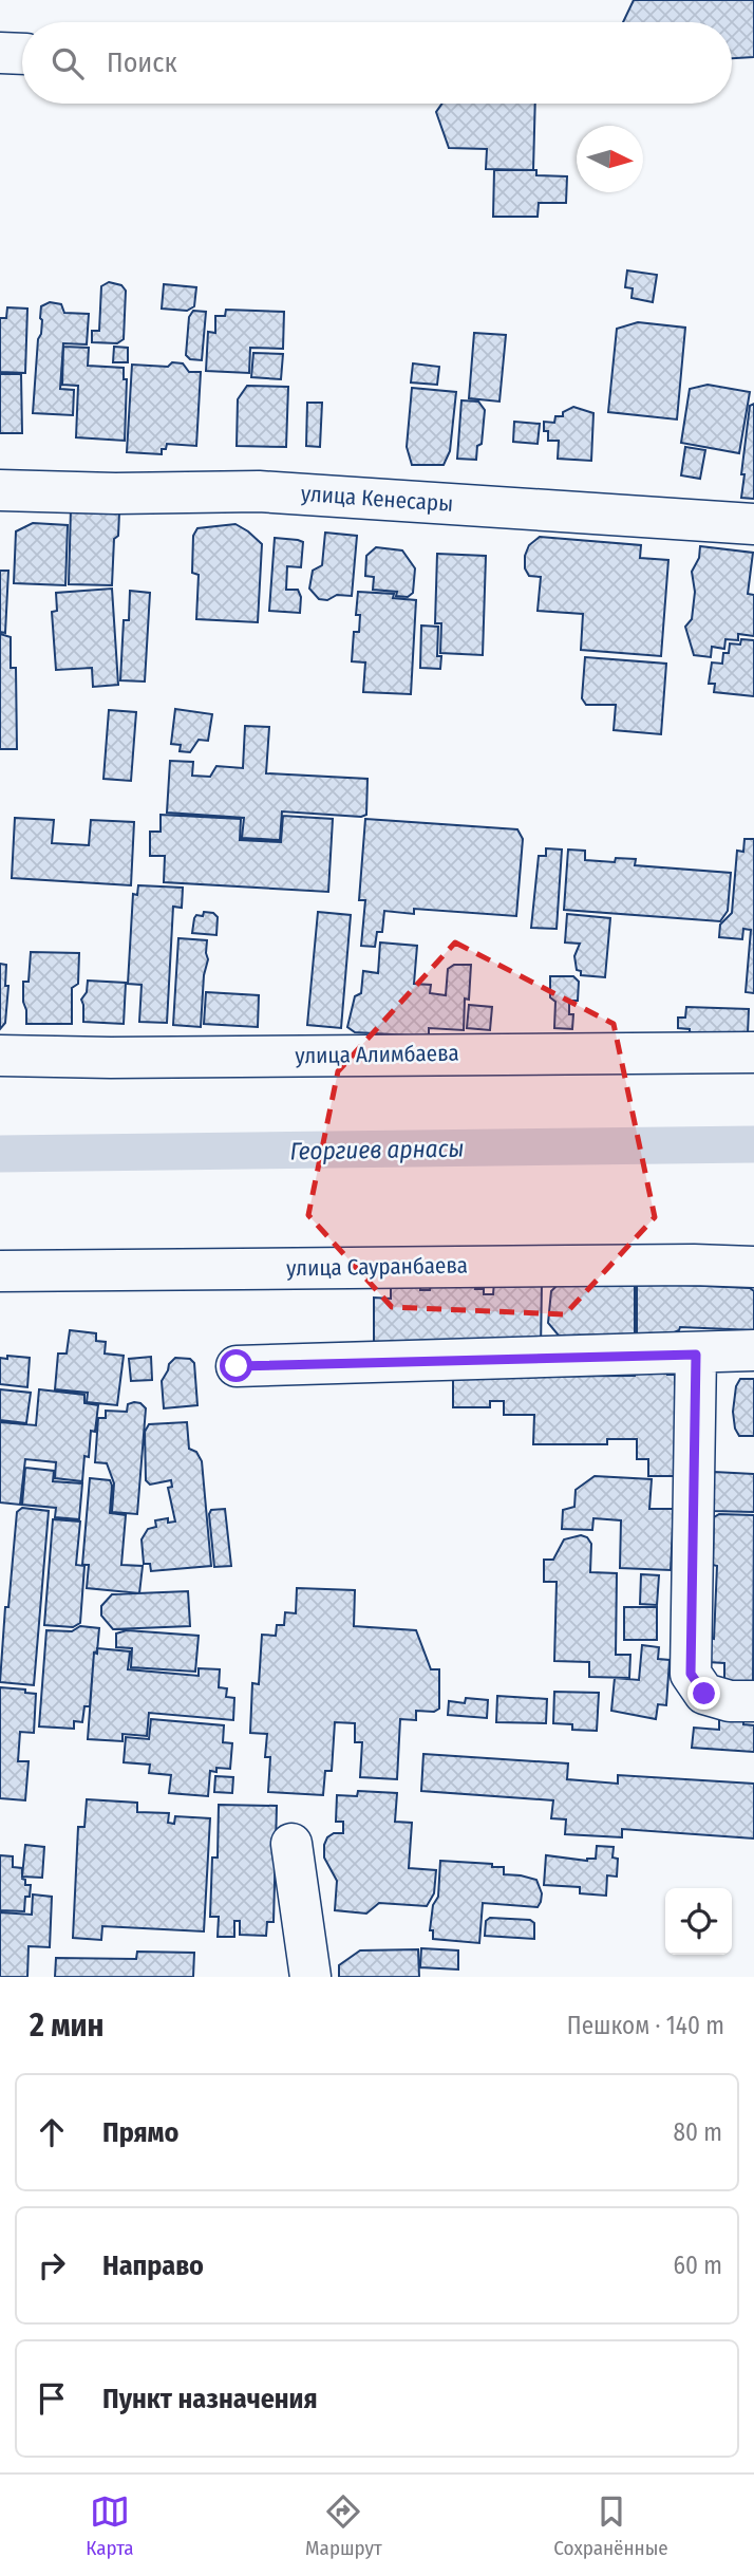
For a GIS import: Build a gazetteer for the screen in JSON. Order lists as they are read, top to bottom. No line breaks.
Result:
{"streets":{"street":["улица Кенесары","улица Алимбаева","улица Сауранбаева"]},"water":["Георгиев арнасы"],"north":"right","page":{"search":"Поиск","heading":["2 мин","Пешком · 140 m"],"list":[["Прямо","80 m"],["Направо","60 m"],"Пункт назначения"],"nav":["Карта","Маршрут","Сохранённые"]}}
